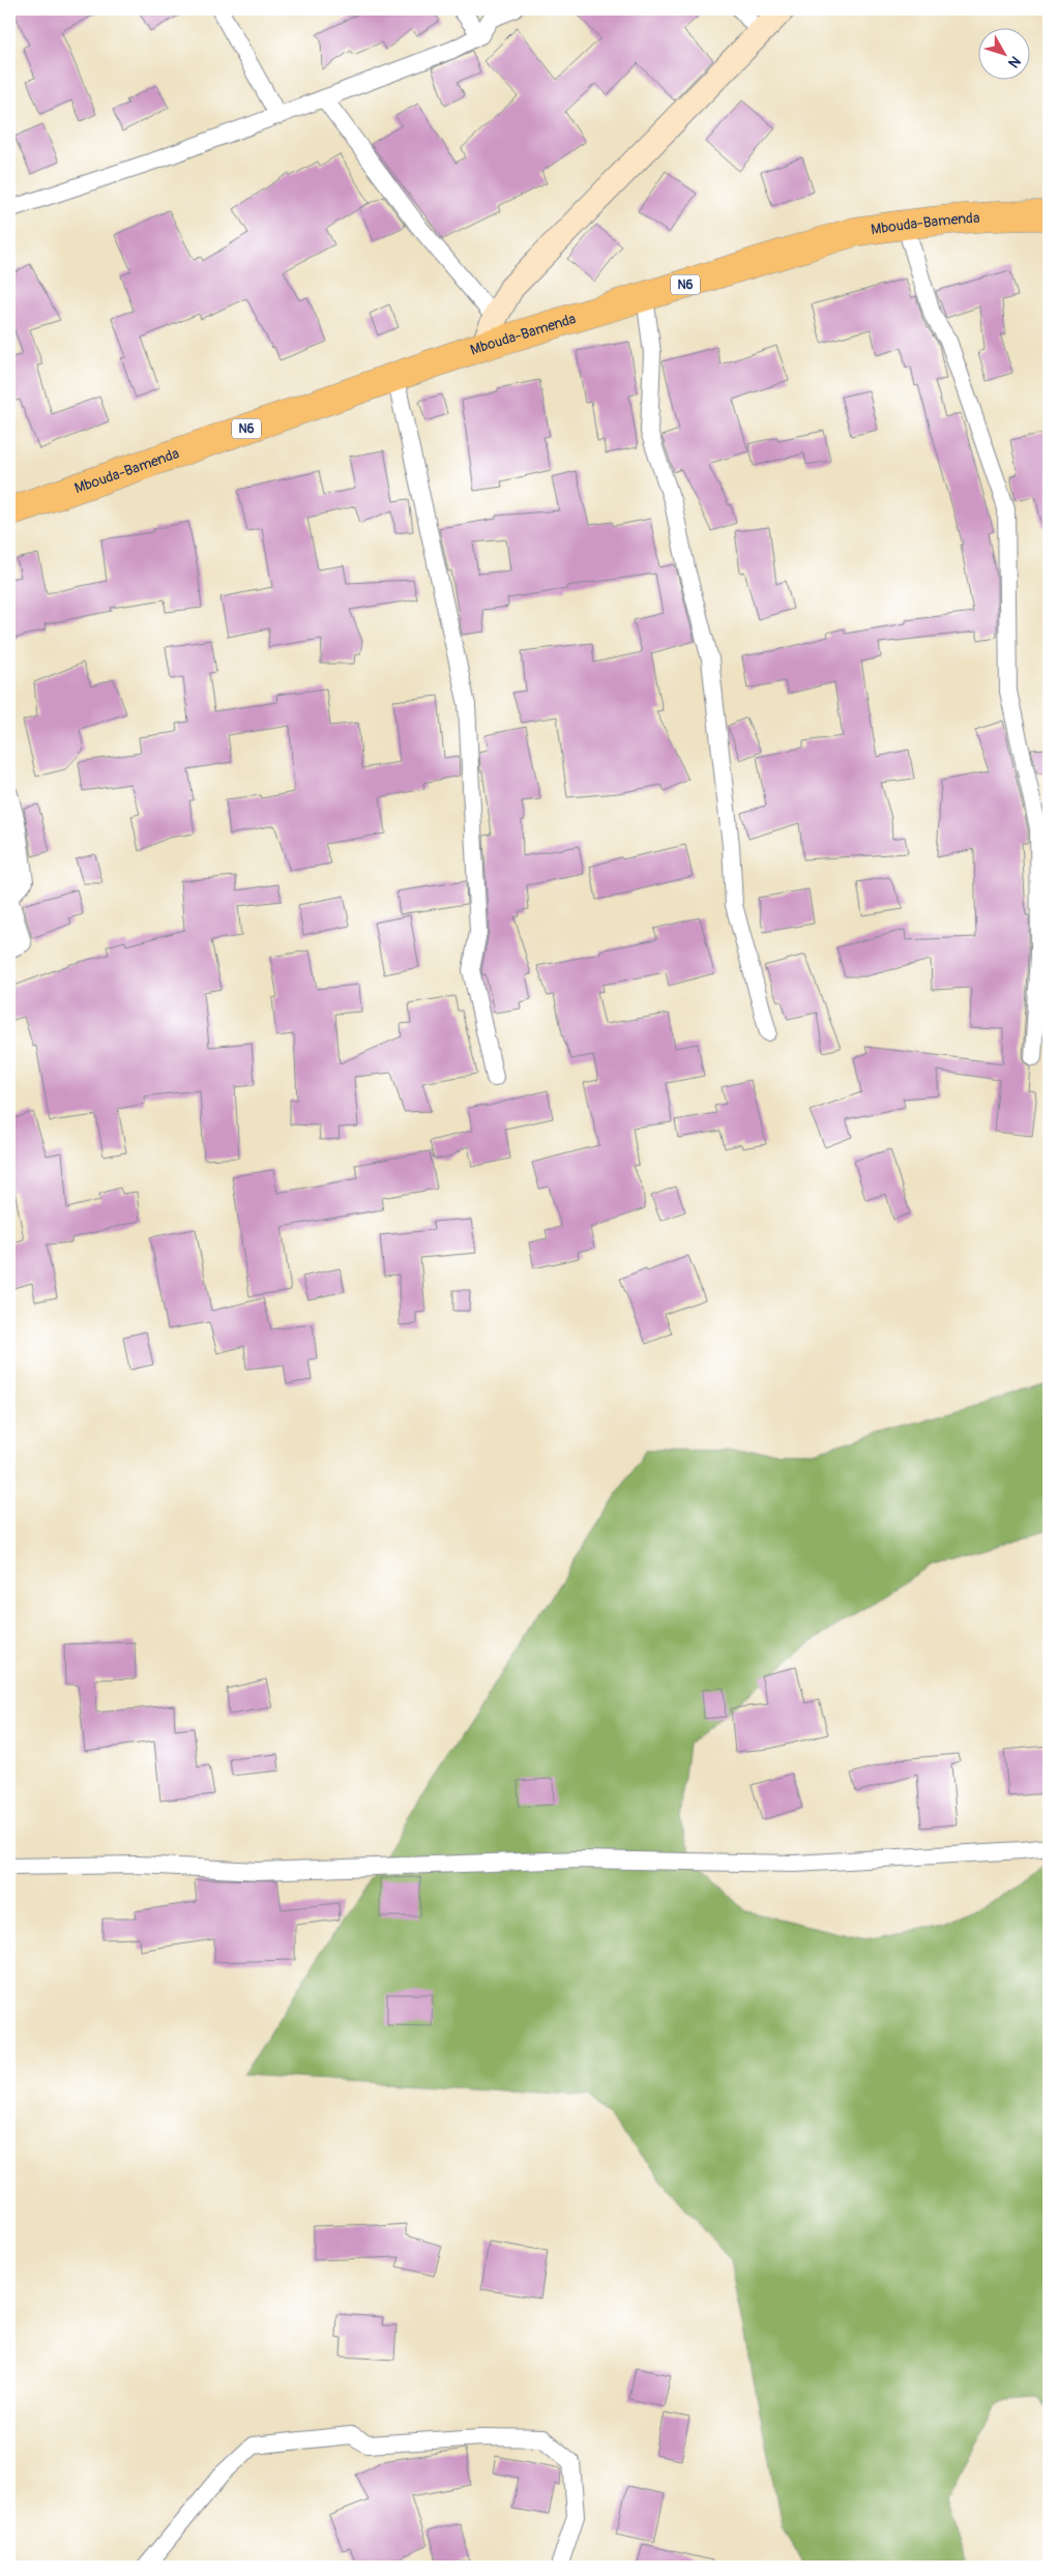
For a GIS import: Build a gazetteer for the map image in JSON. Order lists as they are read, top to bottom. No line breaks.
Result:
{"streets":{"highway":["Mbouda-Bamenda","N6"]},"north":"bottom right"}
